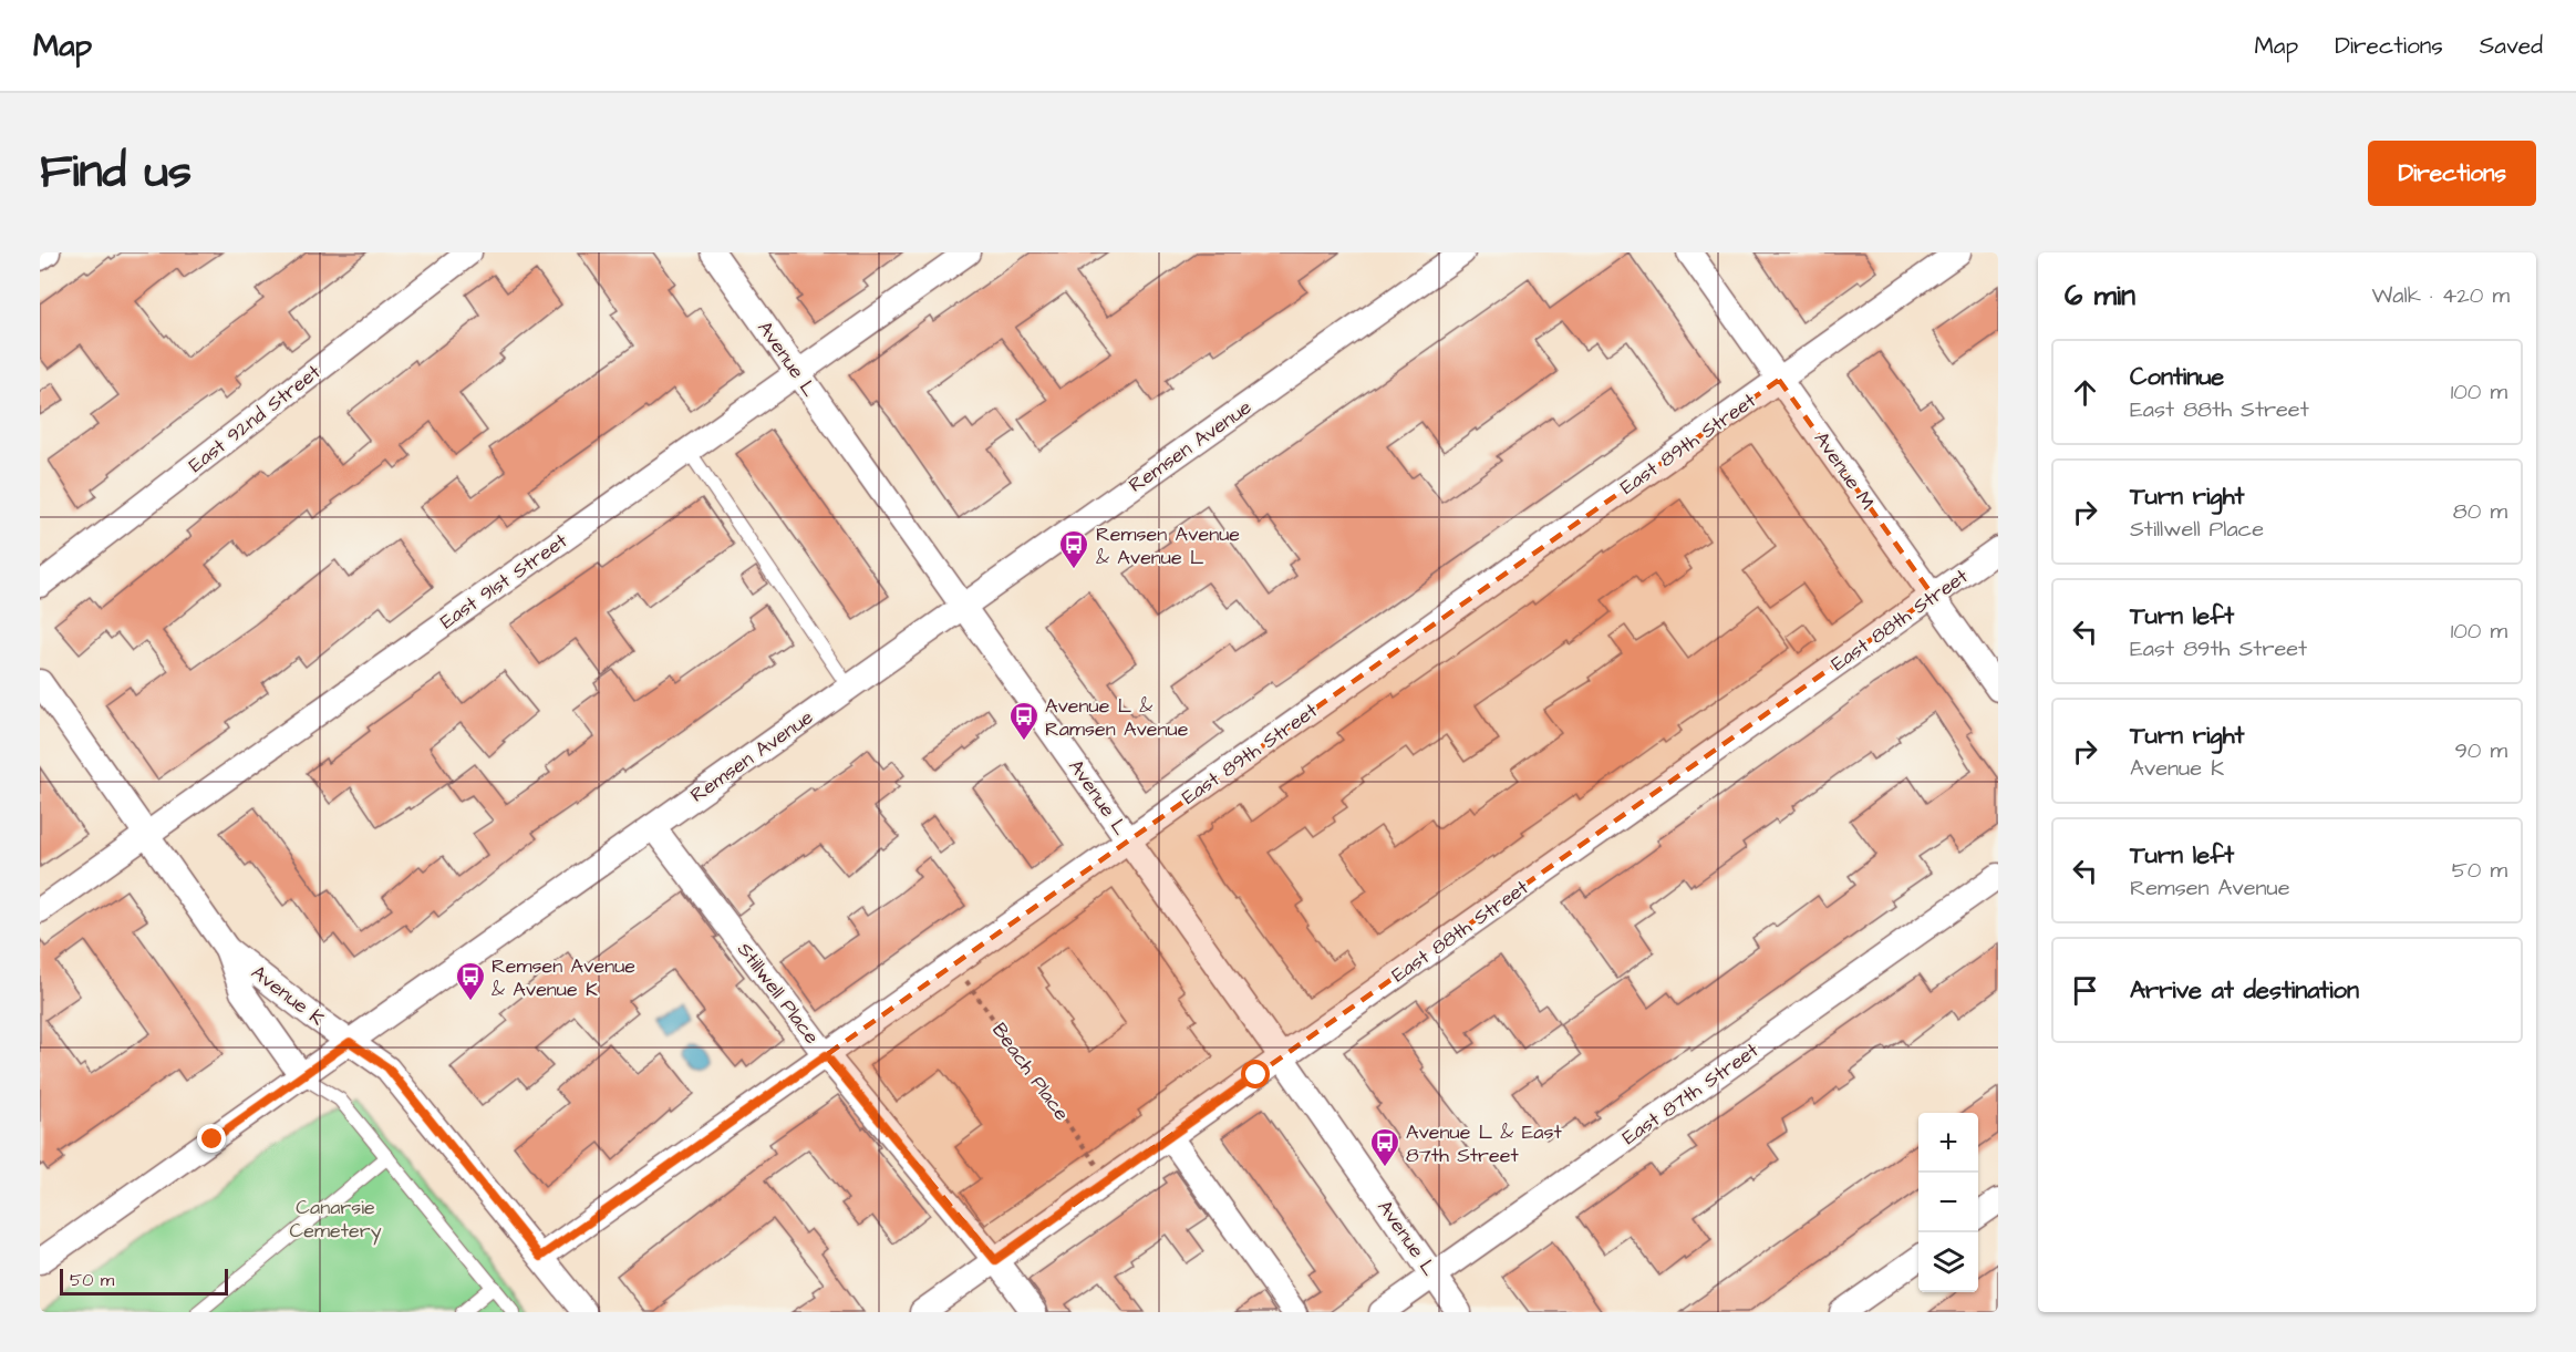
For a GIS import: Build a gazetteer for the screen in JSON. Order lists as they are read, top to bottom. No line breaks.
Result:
{"streets":{"street":["Avenue L","East 92nd Street","East 89th Street","Remsen Avenue","Avenue M","East 91st Street","East 88th Street","Stillwell Place","Avenue K","East 87th Street"],"path":["Beach Place"]},"crossings":[["Avenue L","East 89th Street"],["Avenue L","Remsen Avenue"],["Avenue L","East 91st Street"],["Avenue L","East 88th Street"],["Avenue L","East 87th Street"],["East 89th Street","Avenue M"],["East 89th Street","Stillwell Place"],["East 89th Street","Avenue K"],["East 89th Street","Beach Place"],["Remsen Avenue","Stillwell Place"],["Remsen Avenue","Avenue K"],["Avenue M","East 88th Street"],["East 91st Street","Avenue K"],["East 88th Street","Stillwell Place"],["East 88th Street","Beach Place"]],"parks":["Canarsie Cemetery"],"places":{"bus stop":["Remsen Avenue & Avenue L","Avenue L & Ramsen Avenue","Remsen Avenue & Avenue K","Avenue L & East 87th Street"]},"scale_bar":"50 m","page":{"header":"Map","nav":["Map","Directions","Saved"],"title":"Find us","buttons":"Directions","heading":["6 min","Walk · 420 m"],"list":[["Continue","East 88th Street","100 m"],["Turn right","Stillwell Place","80 m"],["Turn left","East 89th Street","100 m"],["Turn right","Avenue K","90 m"],["Turn left","Remsen Avenue","50 m"],"Arrive at destination"],"map_buttons":["+","−"],"scale":"50 m"}}
